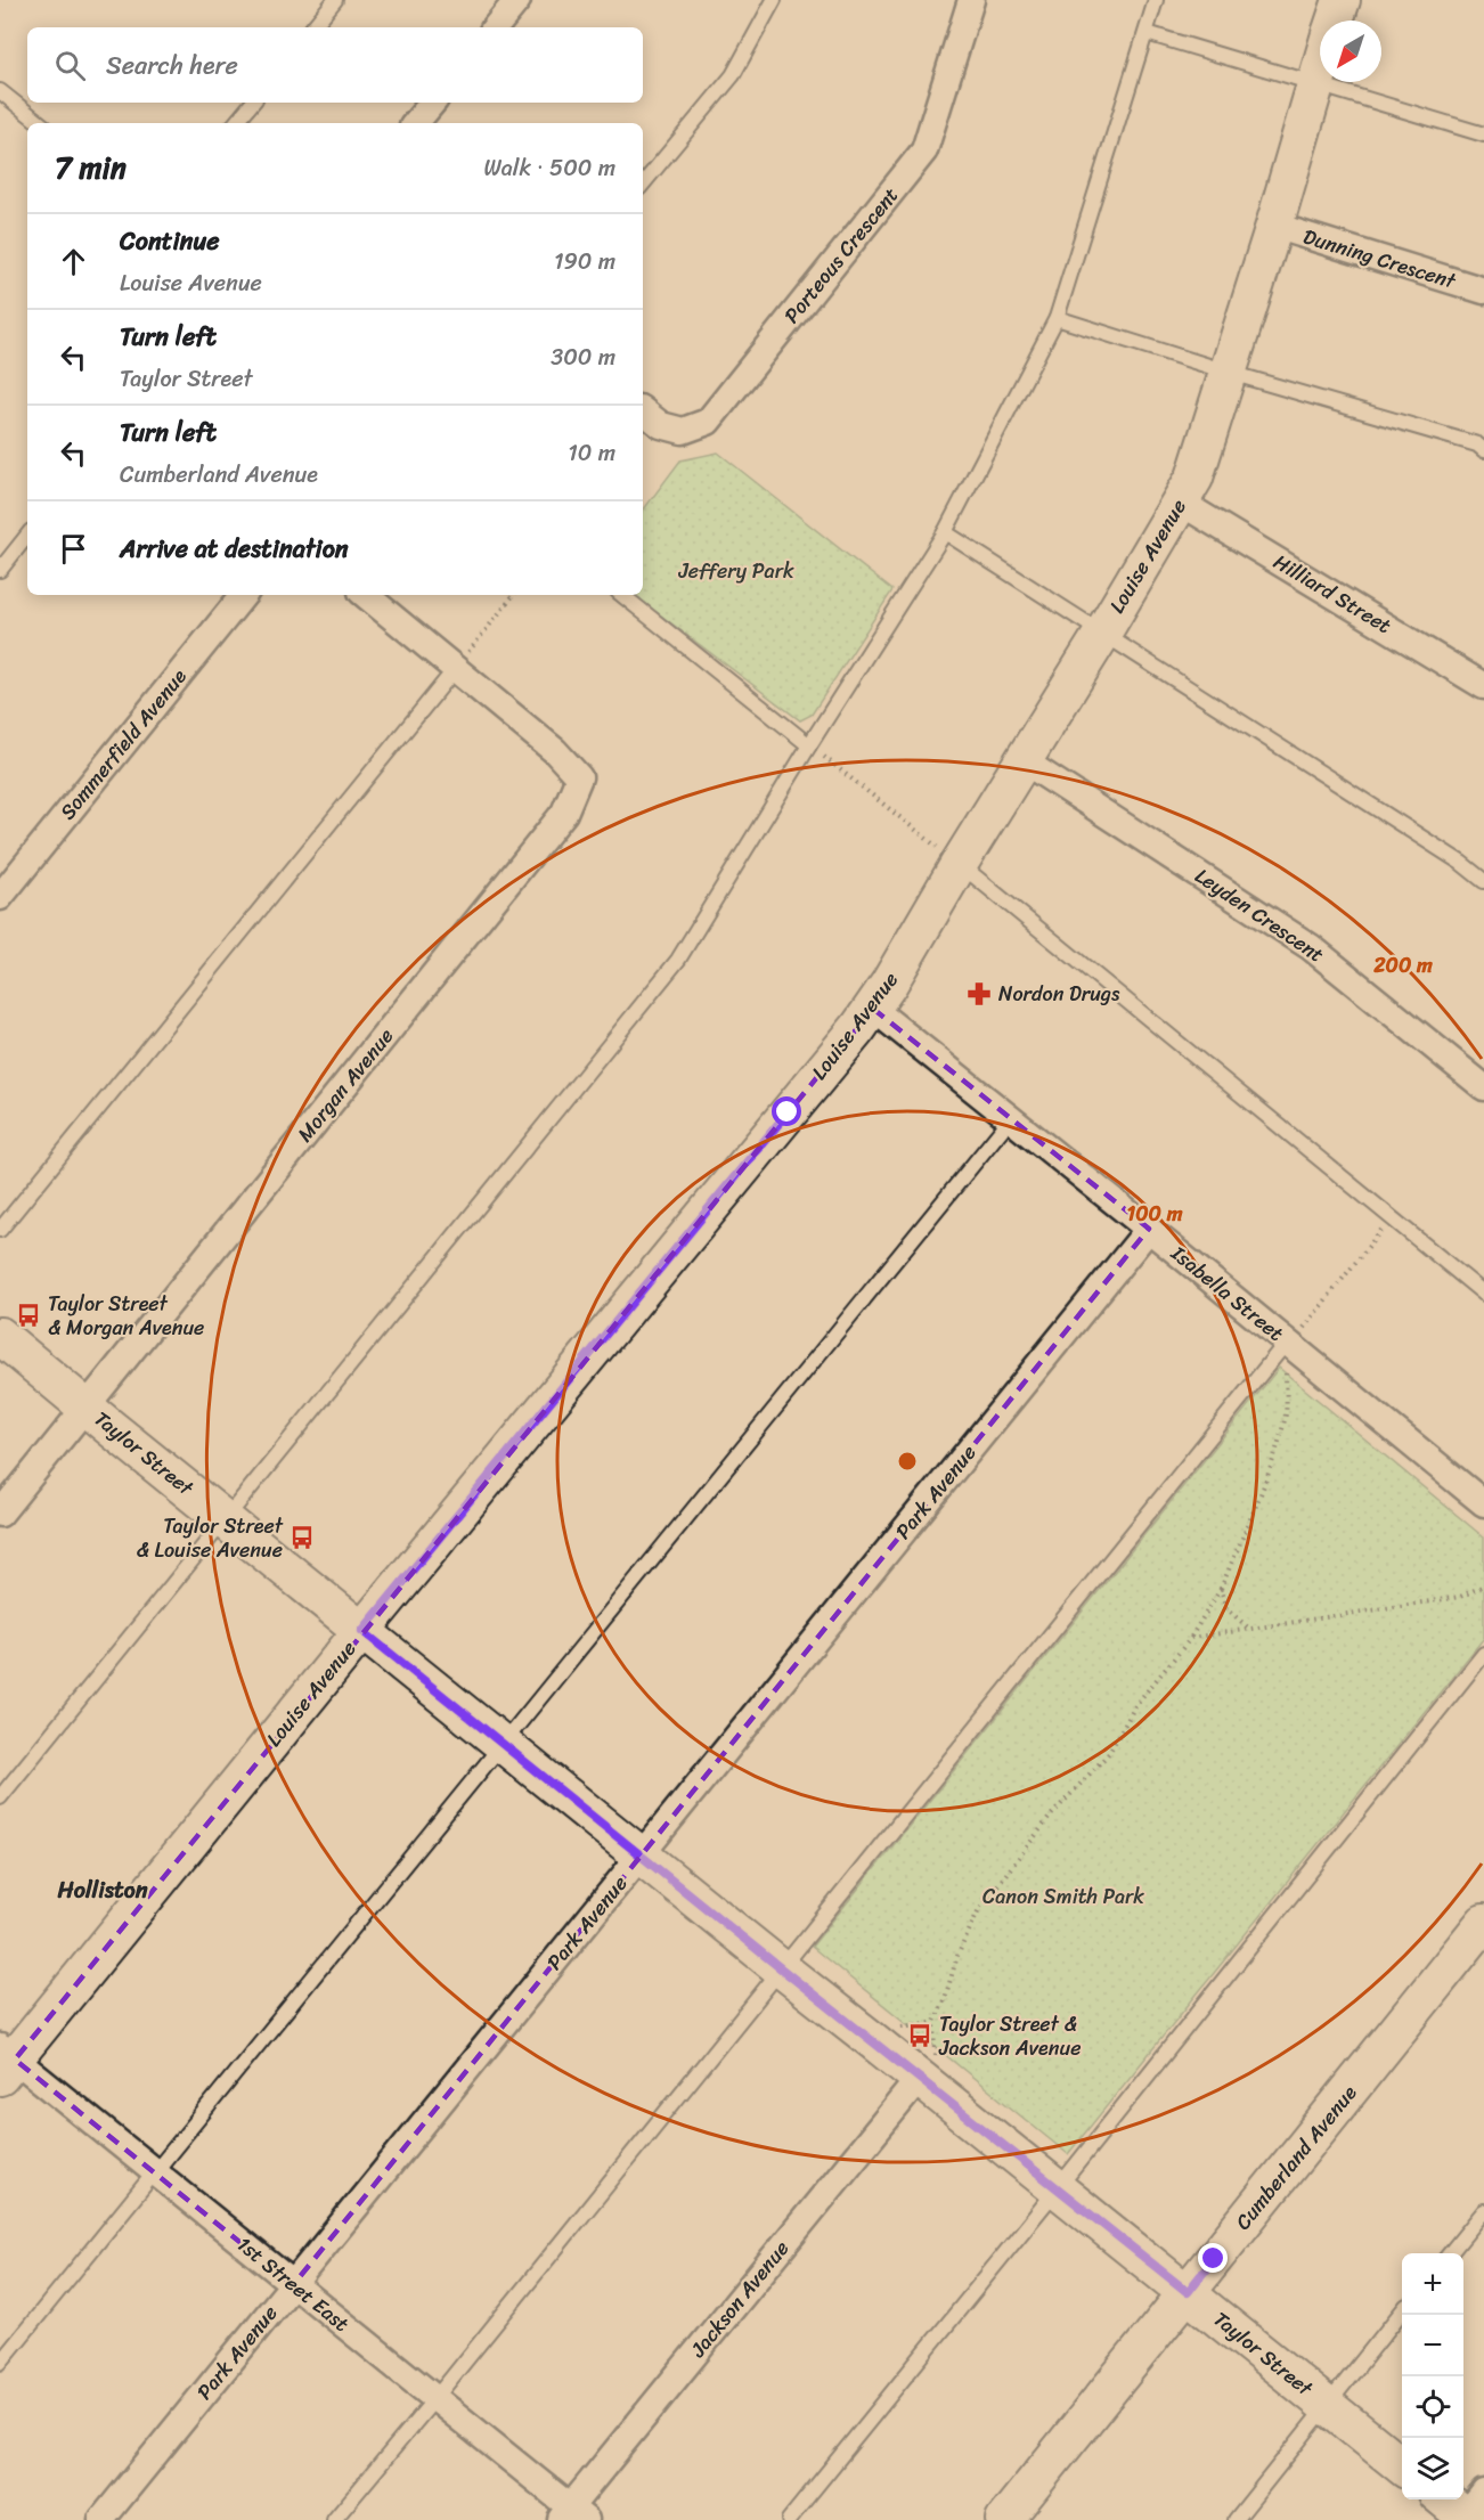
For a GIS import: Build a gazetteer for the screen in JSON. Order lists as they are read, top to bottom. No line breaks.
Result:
{"streets":{"street":["Porteous Crescent","Dunning Crescent","Louise Avenue","Hilliard Street","Sommerfield Avenue","Leyden Crescent","Morgan Avenue","Isabella Street","Taylor Street","Park Avenue","Cumberland Avenue","1st Street East","Jackson Avenue"]},"crossings":[["Dunning Crescent","Louise Avenue"],["Louise Avenue","Hilliard Street"],["Louise Avenue","Leyden Crescent"],["Louise Avenue","Isabella Street"],["Louise Avenue","Taylor Street"],["Louise Avenue","1st Street East"],["Morgan Avenue","Taylor Street"],["Isabella Street","Park Avenue"],["Taylor Street","Park Avenue"],["Taylor Street","Cumberland Avenue"],["Taylor Street","Jackson Avenue"],["Park Avenue","1st Street East"],["1st Street East","Jackson Avenue"]],"districts":["Holliston"],"parks":["Jeffery Park","Canon Smith Park"],"places":{"pharmacy":["Nordon Drugs"],"bus stop":["Taylor Street & Morgan Avenue","Taylor Street & Louise Avenue","Taylor Street & Jackson Avenue"]},"north":"bottom left","page":{"search":"Search here","heading":["7 min","Walk · 500 m"],"list":[["Continue","Louise Avenue","190 m"],["Turn left","Taylor Street","300 m"],["Turn left","Cumberland Avenue","10 m"],"Arrive at destination"],"map_buttons":["+","−"]},"rings":["200 m","100 m"]}
